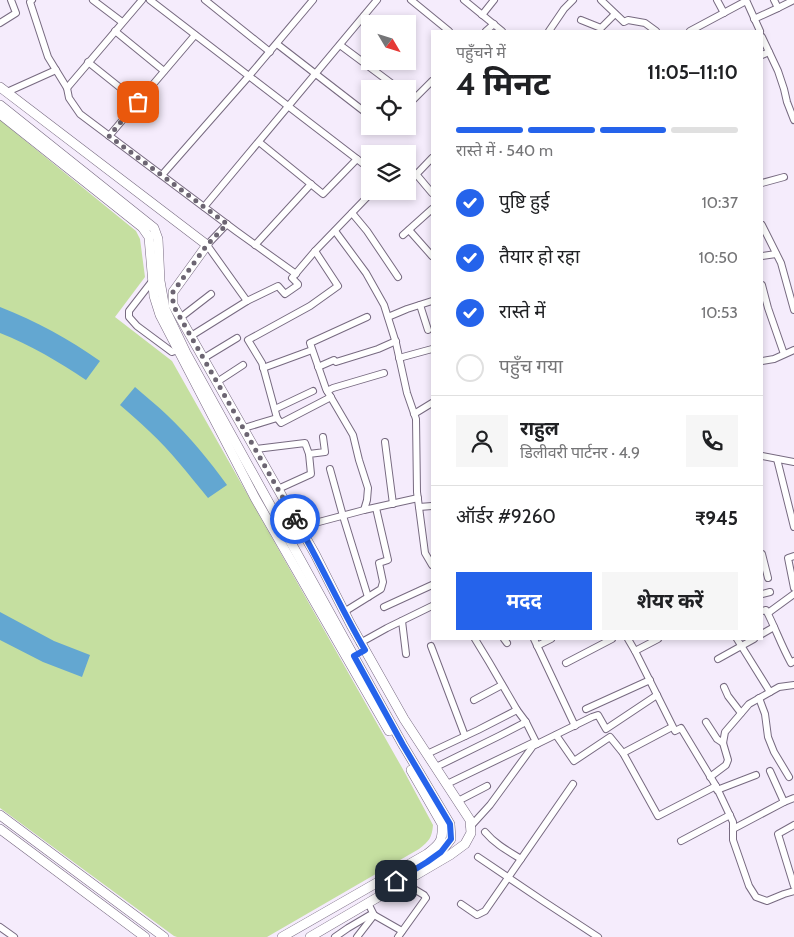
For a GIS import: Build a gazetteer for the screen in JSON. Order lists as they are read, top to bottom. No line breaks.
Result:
{"north":"bottom right","page":{"heading":["4 मिनट","पहुँचने में","11:05–11:10"],"panel":["राहुल","डिलीवरी पार्टनर · 4.9","ऑर्डर #9260","₹945"],"bar":"रास्ते में · 540 m","list":[["पुष्टि हुई","10:37"],["तैयार हो रहा","10:50"],["रास्ते में","10:53"],"पहुँच गया"],"buttons":["मदद","शेयर करें"]}}
